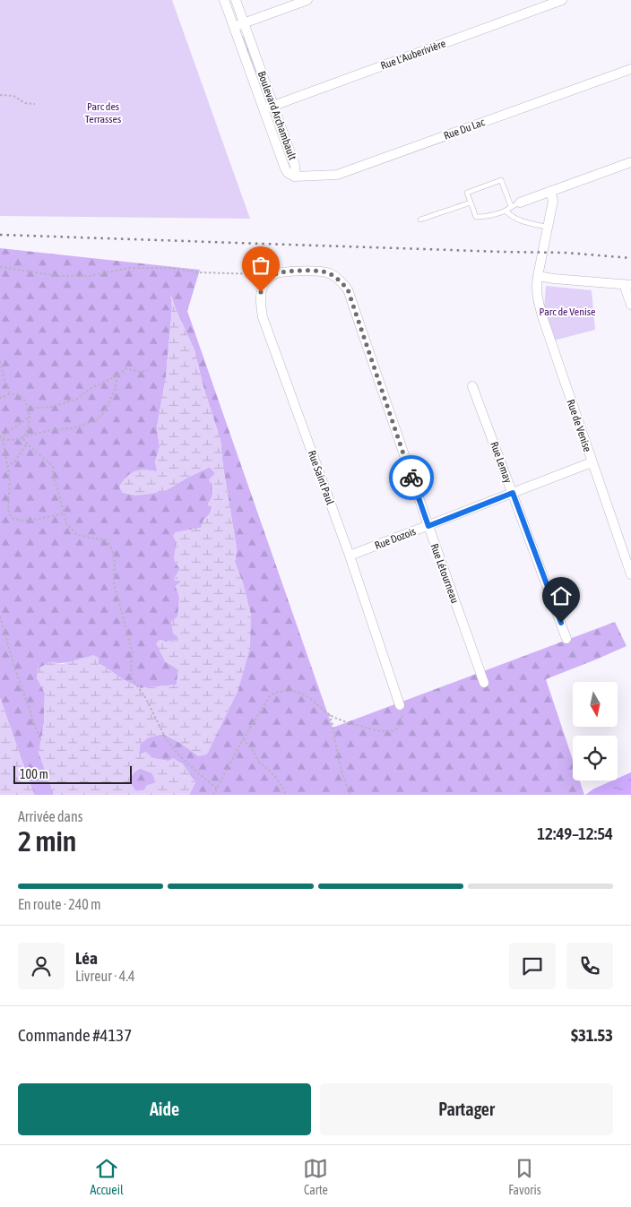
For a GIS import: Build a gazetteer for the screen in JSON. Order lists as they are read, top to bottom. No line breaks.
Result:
{"streets":{"street":["Rue L'Auberivière","Boulevard Archambault","Rue Du Lac","Rue de Venise","Rue Lemay","Rue Saint Paul","Rue Dozois","Rue Létourneau"]},"crossings":[["Rue L'Auberivière","Boulevard Archambault"],["Boulevard Archambault","Rue Du Lac"],["Rue de Venise","Rue Dozois"],["Rue Lemay","Rue Dozois"],["Rue Saint Paul","Rue Dozois"],["Rue Saint Paul","Rue Létourneau"],["Rue Dozois","Rue Létourneau"]],"parks":["Parc des Terrasses","Parc de Venise"],"scale_bar":"100 m","north":"bottom","page":{"scale":"100 m","heading":["2 min","Arrivée dans","12:49–12:54"],"panel":["Léa","Livreur · 4.4","Commande #4137","$31.53"],"bar":"En route · 240 m","buttons":["Aide","Partager"],"tabs":["Accueil","Carte","Favoris"]}}
